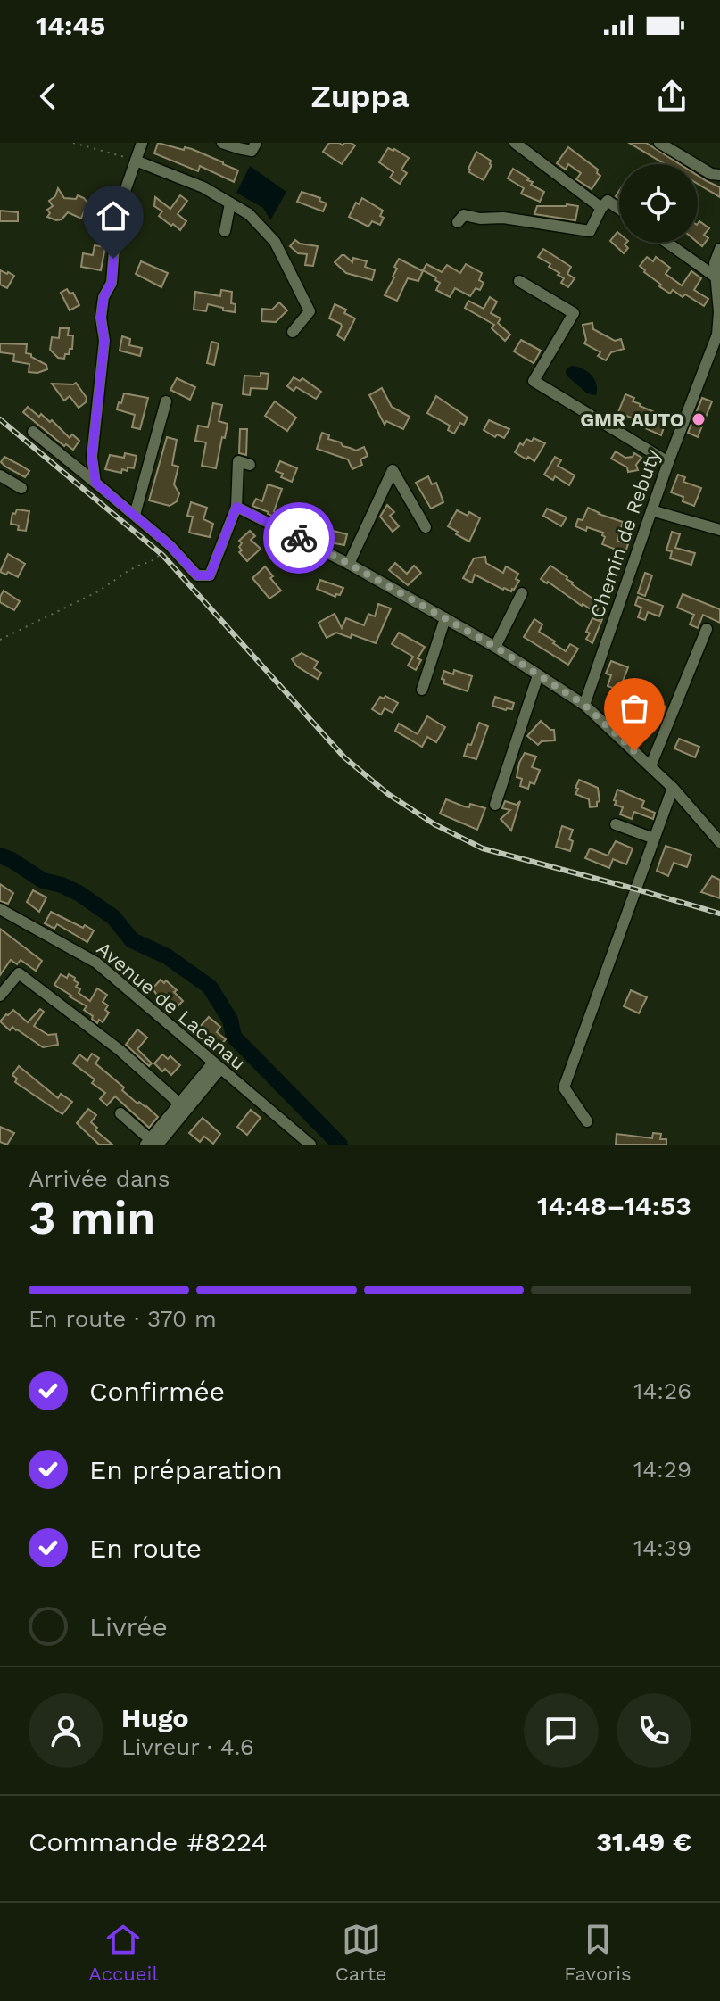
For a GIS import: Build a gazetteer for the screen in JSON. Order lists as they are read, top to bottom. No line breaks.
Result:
{"streets":{"street":["Chemin de Rebuty","Avenue de Lacanau"]},"places":["GMR AUTO"],"page":{"status":"14:45","header":"Zuppa","heading":["3 min","Arrivée dans","14:48–14:53"],"panel":["Hugo","Livreur · 4.6","Commande #8224","31.49 €"],"bar":"En route · 370 m","list":[["Confirmée","14:26"],["En préparation","14:29"],["En route","14:39"],"Livrée"],"tabs":["Accueil","Carte","Favoris"]}}
